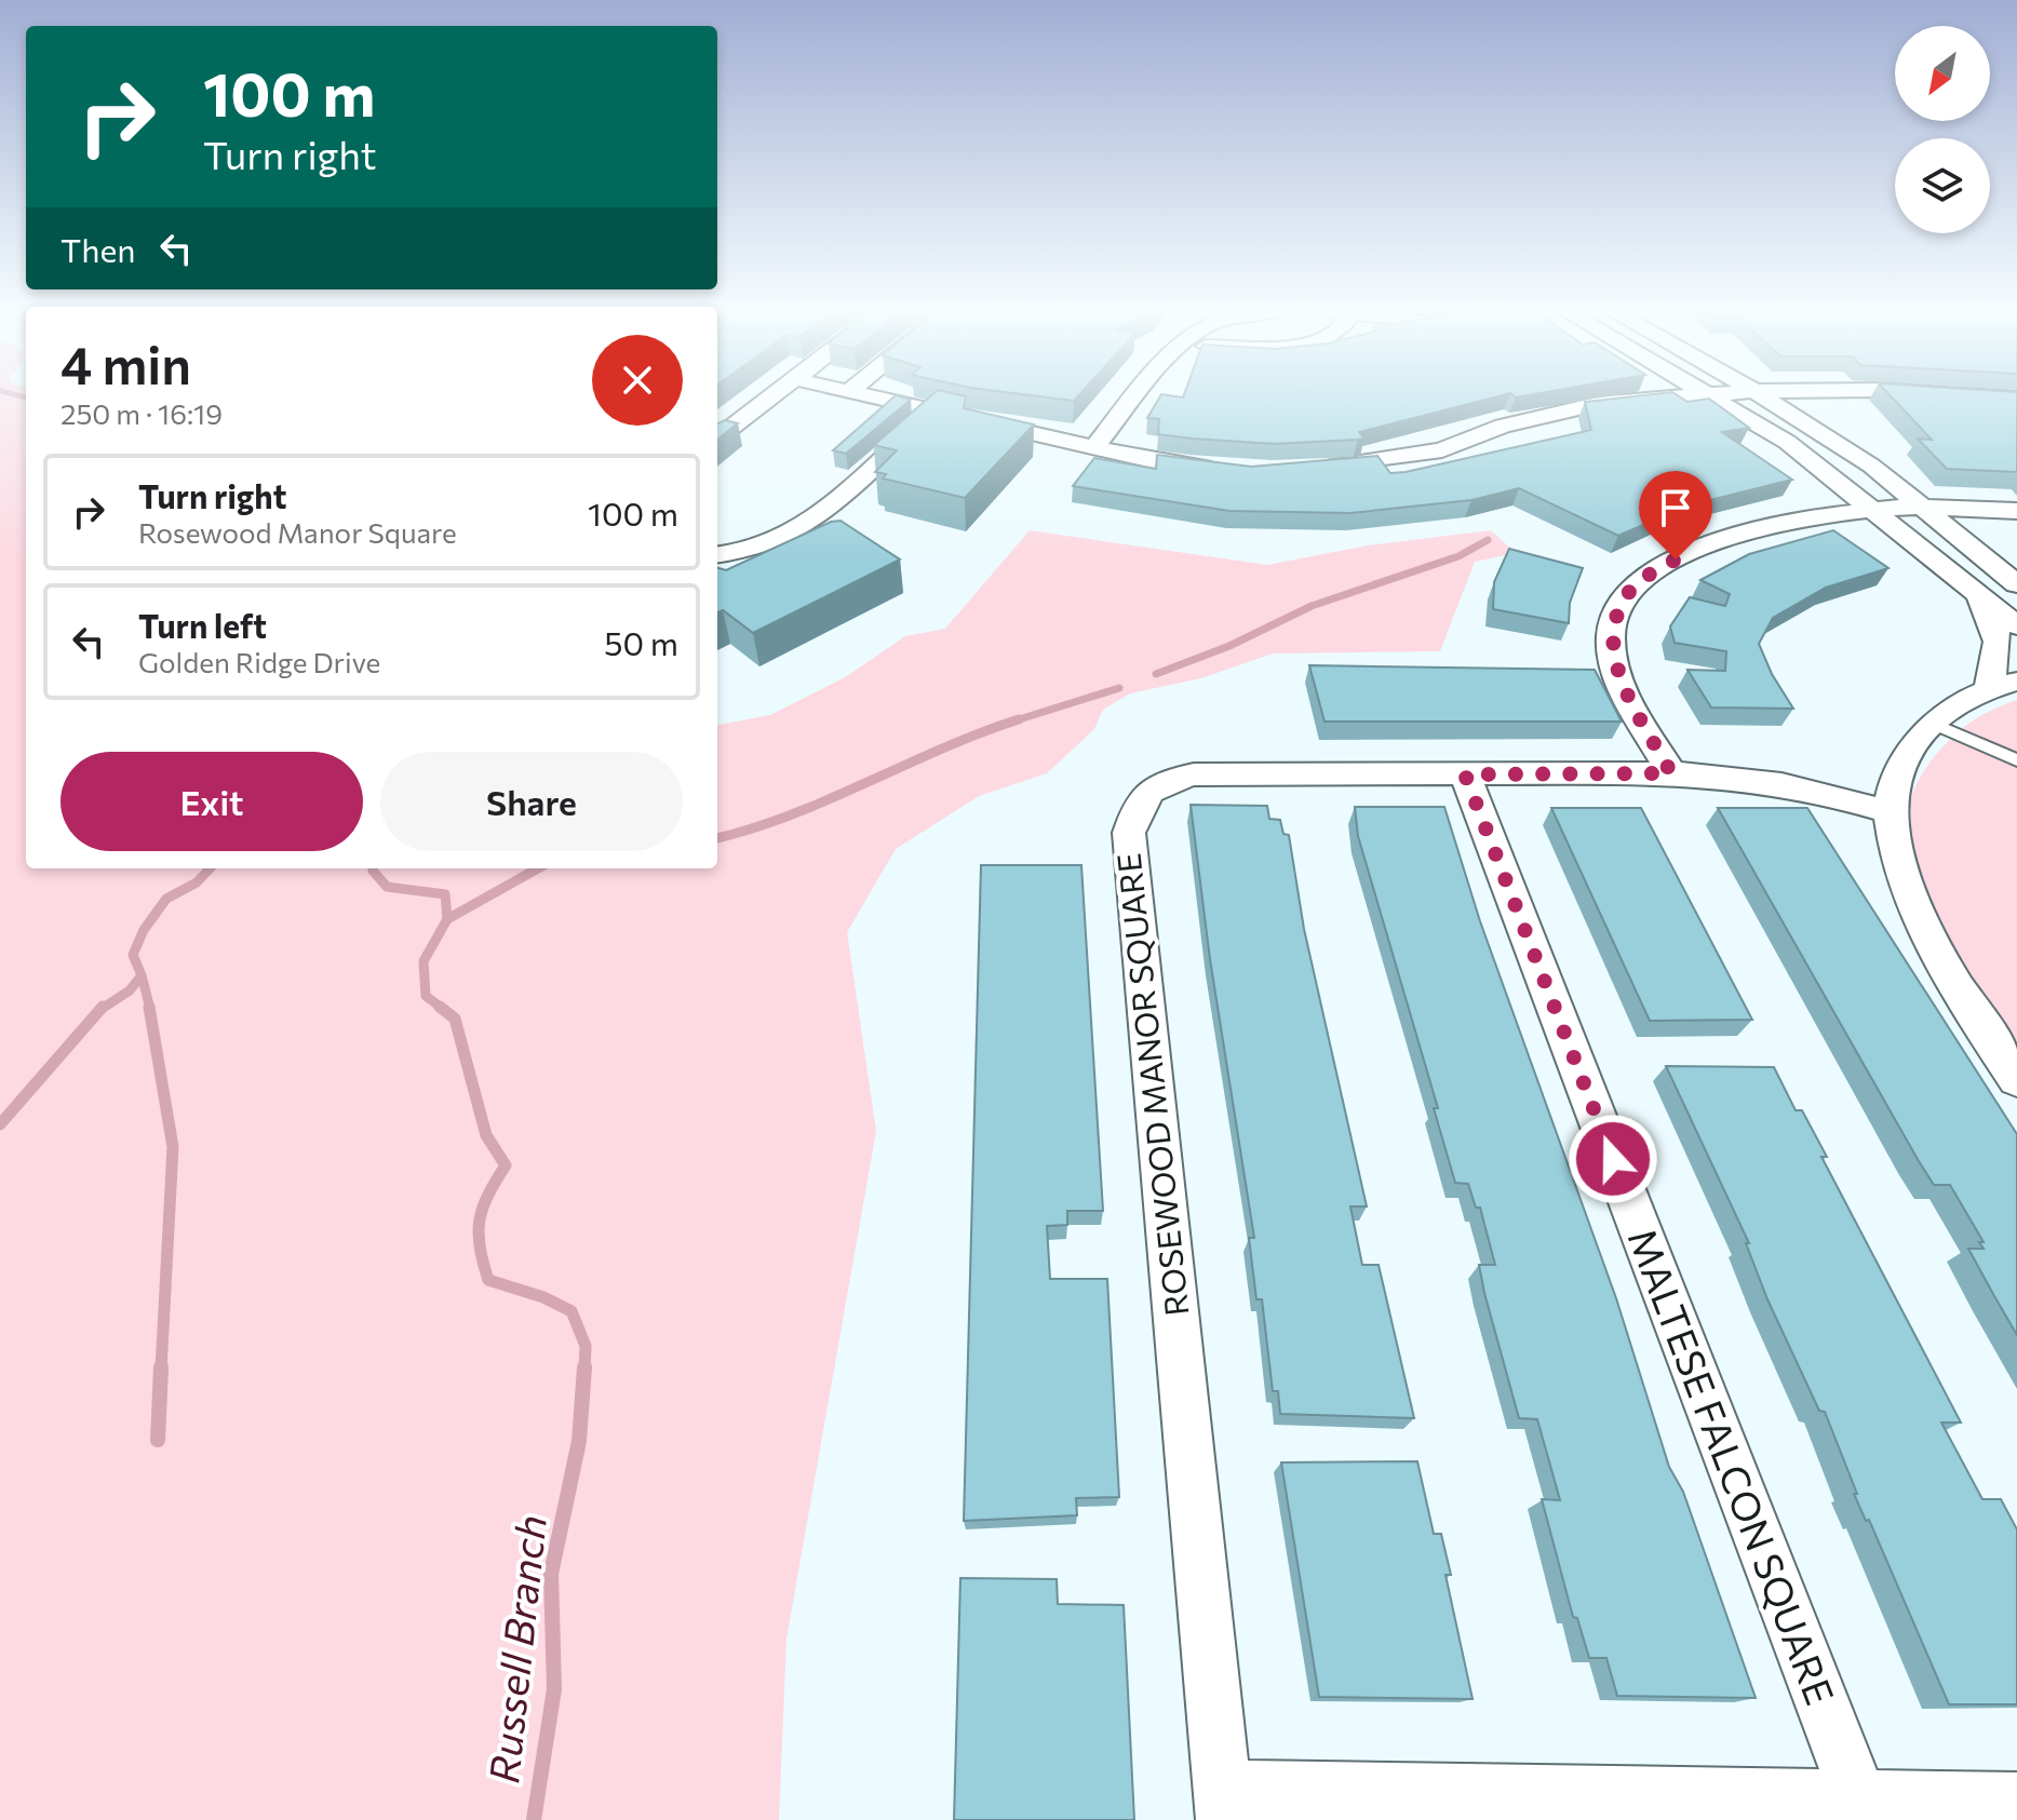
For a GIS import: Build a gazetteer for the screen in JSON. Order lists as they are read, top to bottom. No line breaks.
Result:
{"streets":{"street":["ROSEWOOD MANOR SQUARE","MALTESE FALCON SQUARE"]},"crossings":[["ROSEWOOD MANOR SQUARE","MALTESE FALCON SQUARE"]],"water":["Russell Branch"],"north":"bottom left","page":{"turn":["100 m","Turn right"],"then":"Then","heading":["4 min","250 m · 16:19"],"list":[{"name":"Turn right","note":"Rosewood Manor Square","value":"100 m"},{"name":"Turn left","note":"Golden Ridge Drive","value":"50 m"}],"buttons":["Exit","Share"]}}
